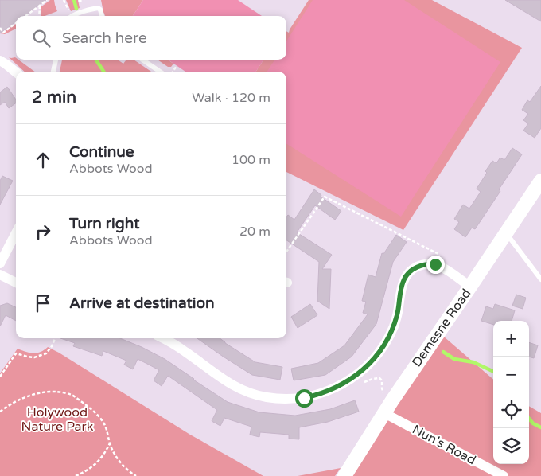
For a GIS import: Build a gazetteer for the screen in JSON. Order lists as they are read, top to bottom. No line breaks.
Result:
{"streets":{"street":["Demesne Road","Nun's Road"]},"crossings":[["Demesne Road","Nun's Road"]],"parks":["Holywood Nature Park"],"page":{"search":"Search here","heading":["2 min","Walk · 120 m"],"list":[["Continue","Abbots Wood","100 m"],["Turn right","Abbots Wood","20 m"],"Arrive at destination"],"map_buttons":["+","−"]}}
